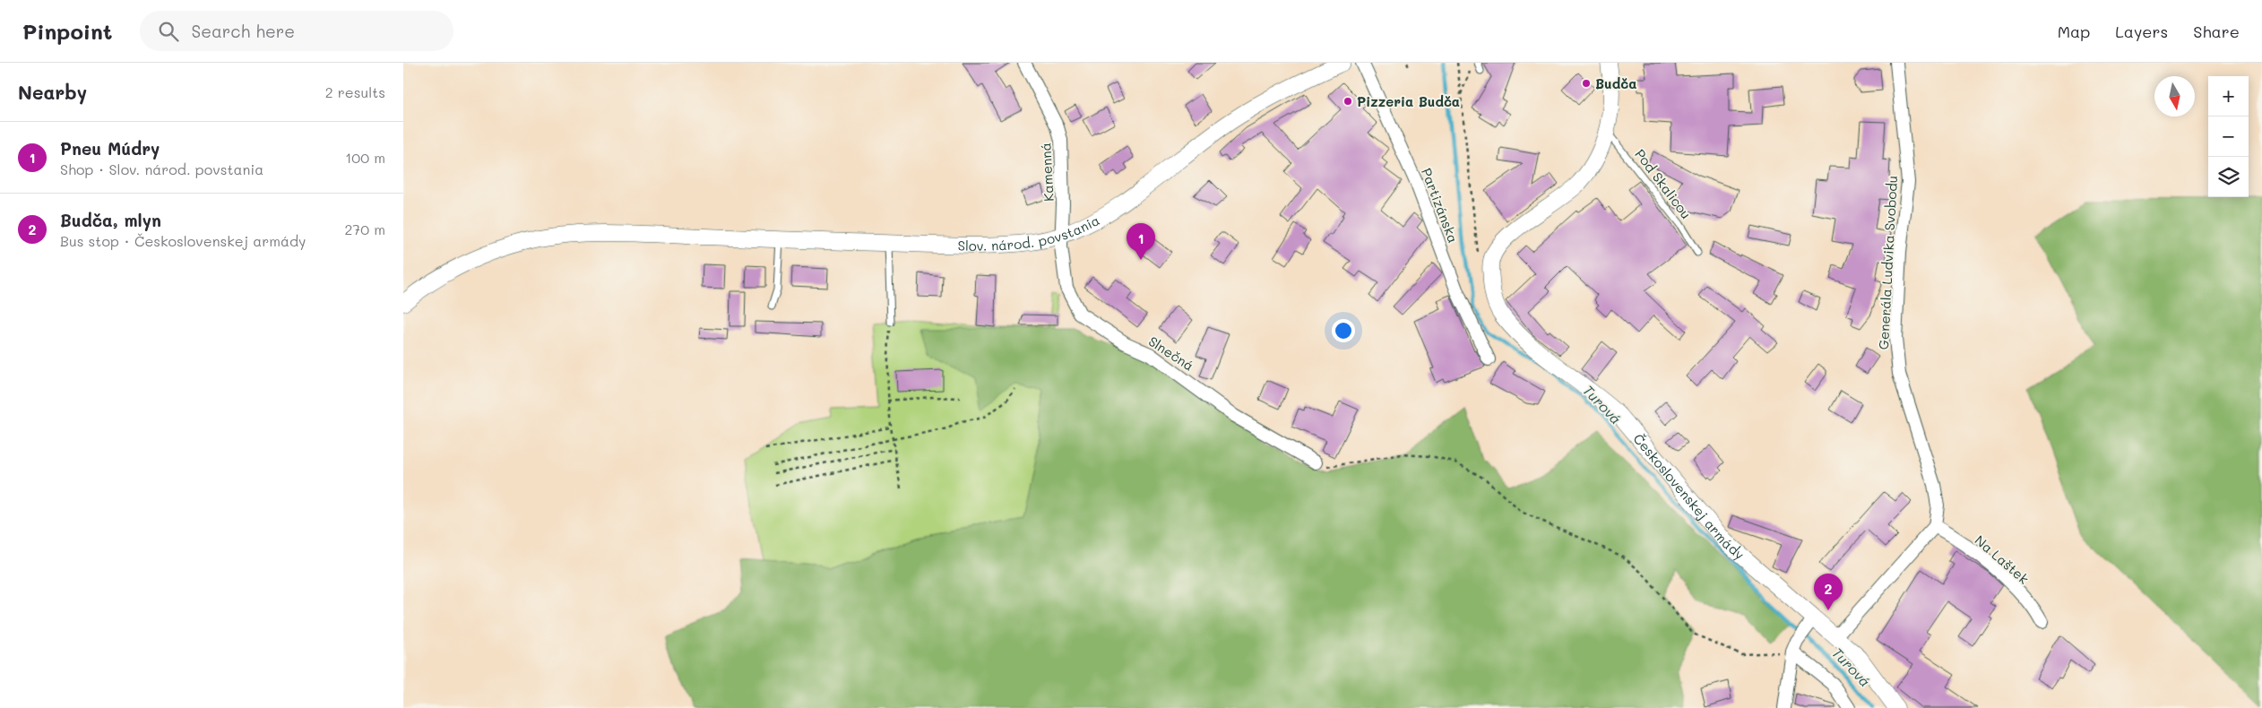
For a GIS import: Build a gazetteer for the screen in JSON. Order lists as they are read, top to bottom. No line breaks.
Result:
{"streets":{"street":["Kamenná","Partizánska","Slov. národ. povstania","Generála Ludvika Svobodu","Slnečná","Československej armády","Na Laštek"],"lane":["Pod Skalicou"]},"crossings":[["Kamenná","Slov. národ. povstania"],["Kamenná","Slnečná"],["Pod Skalicou","Československej armády"],["Slov. národ. povstania","Slnečná"],["Generála Ludvika Svobodu","Na Laštek"]],"water":["Turová"],"places":["Budča","Pizzeria Budča"],"north":"bottom","page":{"header":"Pinpoint","search":"Search here","nav":["Map","Layers","Share"],"heading":["Nearby","2 results"],"map_buttons":["+","−"],"list":[{"mark":"1","name":"Pneu Múdry","note":"Shop · Slov. národ. povstania","value":"100 m"},{"mark":"2","name":"Budča, mlyn","note":"Bus stop · Československej armády","value":"270 m"}],"pins":["1","2"]}}
